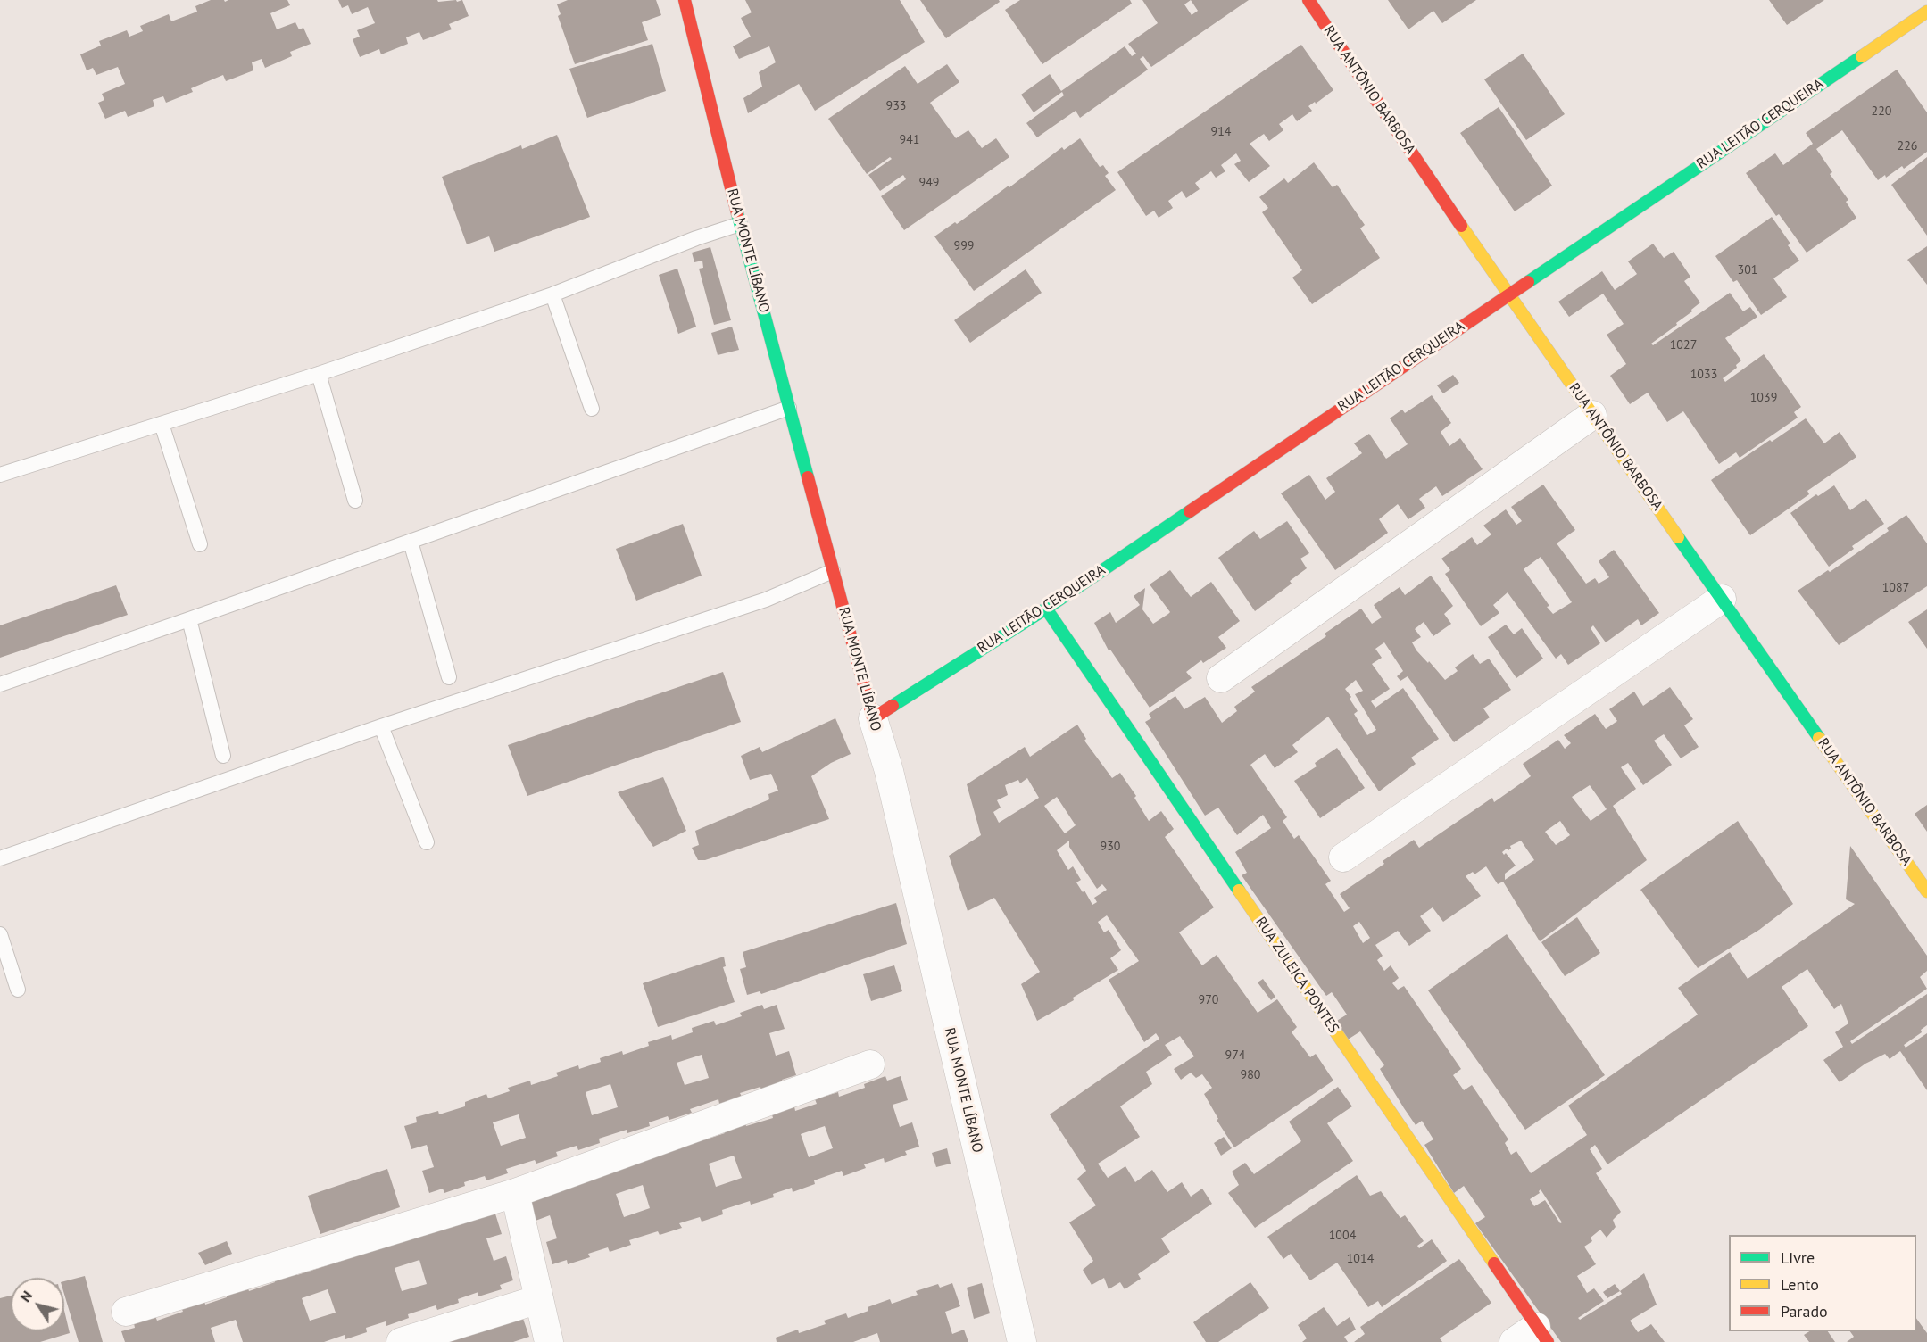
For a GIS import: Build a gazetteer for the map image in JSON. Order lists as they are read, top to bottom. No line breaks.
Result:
{"streets":{"street":["RUA ANTÔNIO BARBOSA","RUA LEITÃO CERQUEIRA","RUA MONTE LÍBANO","RUA ZULEICA PONTES"]},"crossings":[["RUA ANTÔNIO BARBOSA","RUA LEITÃO CERQUEIRA"],["RUA LEITÃO CERQUEIRA","RUA MONTE LÍBANO"],["RUA LEITÃO CERQUEIRA","RUA ZULEICA PONTES"]],"house_numbers":["933","220","914","941","226","949","999","301","1027","1033","1039","1087","930","970","974","980","1004","1014"],"legend":["Livre","Lento","Parado"],"north":"top left"}
